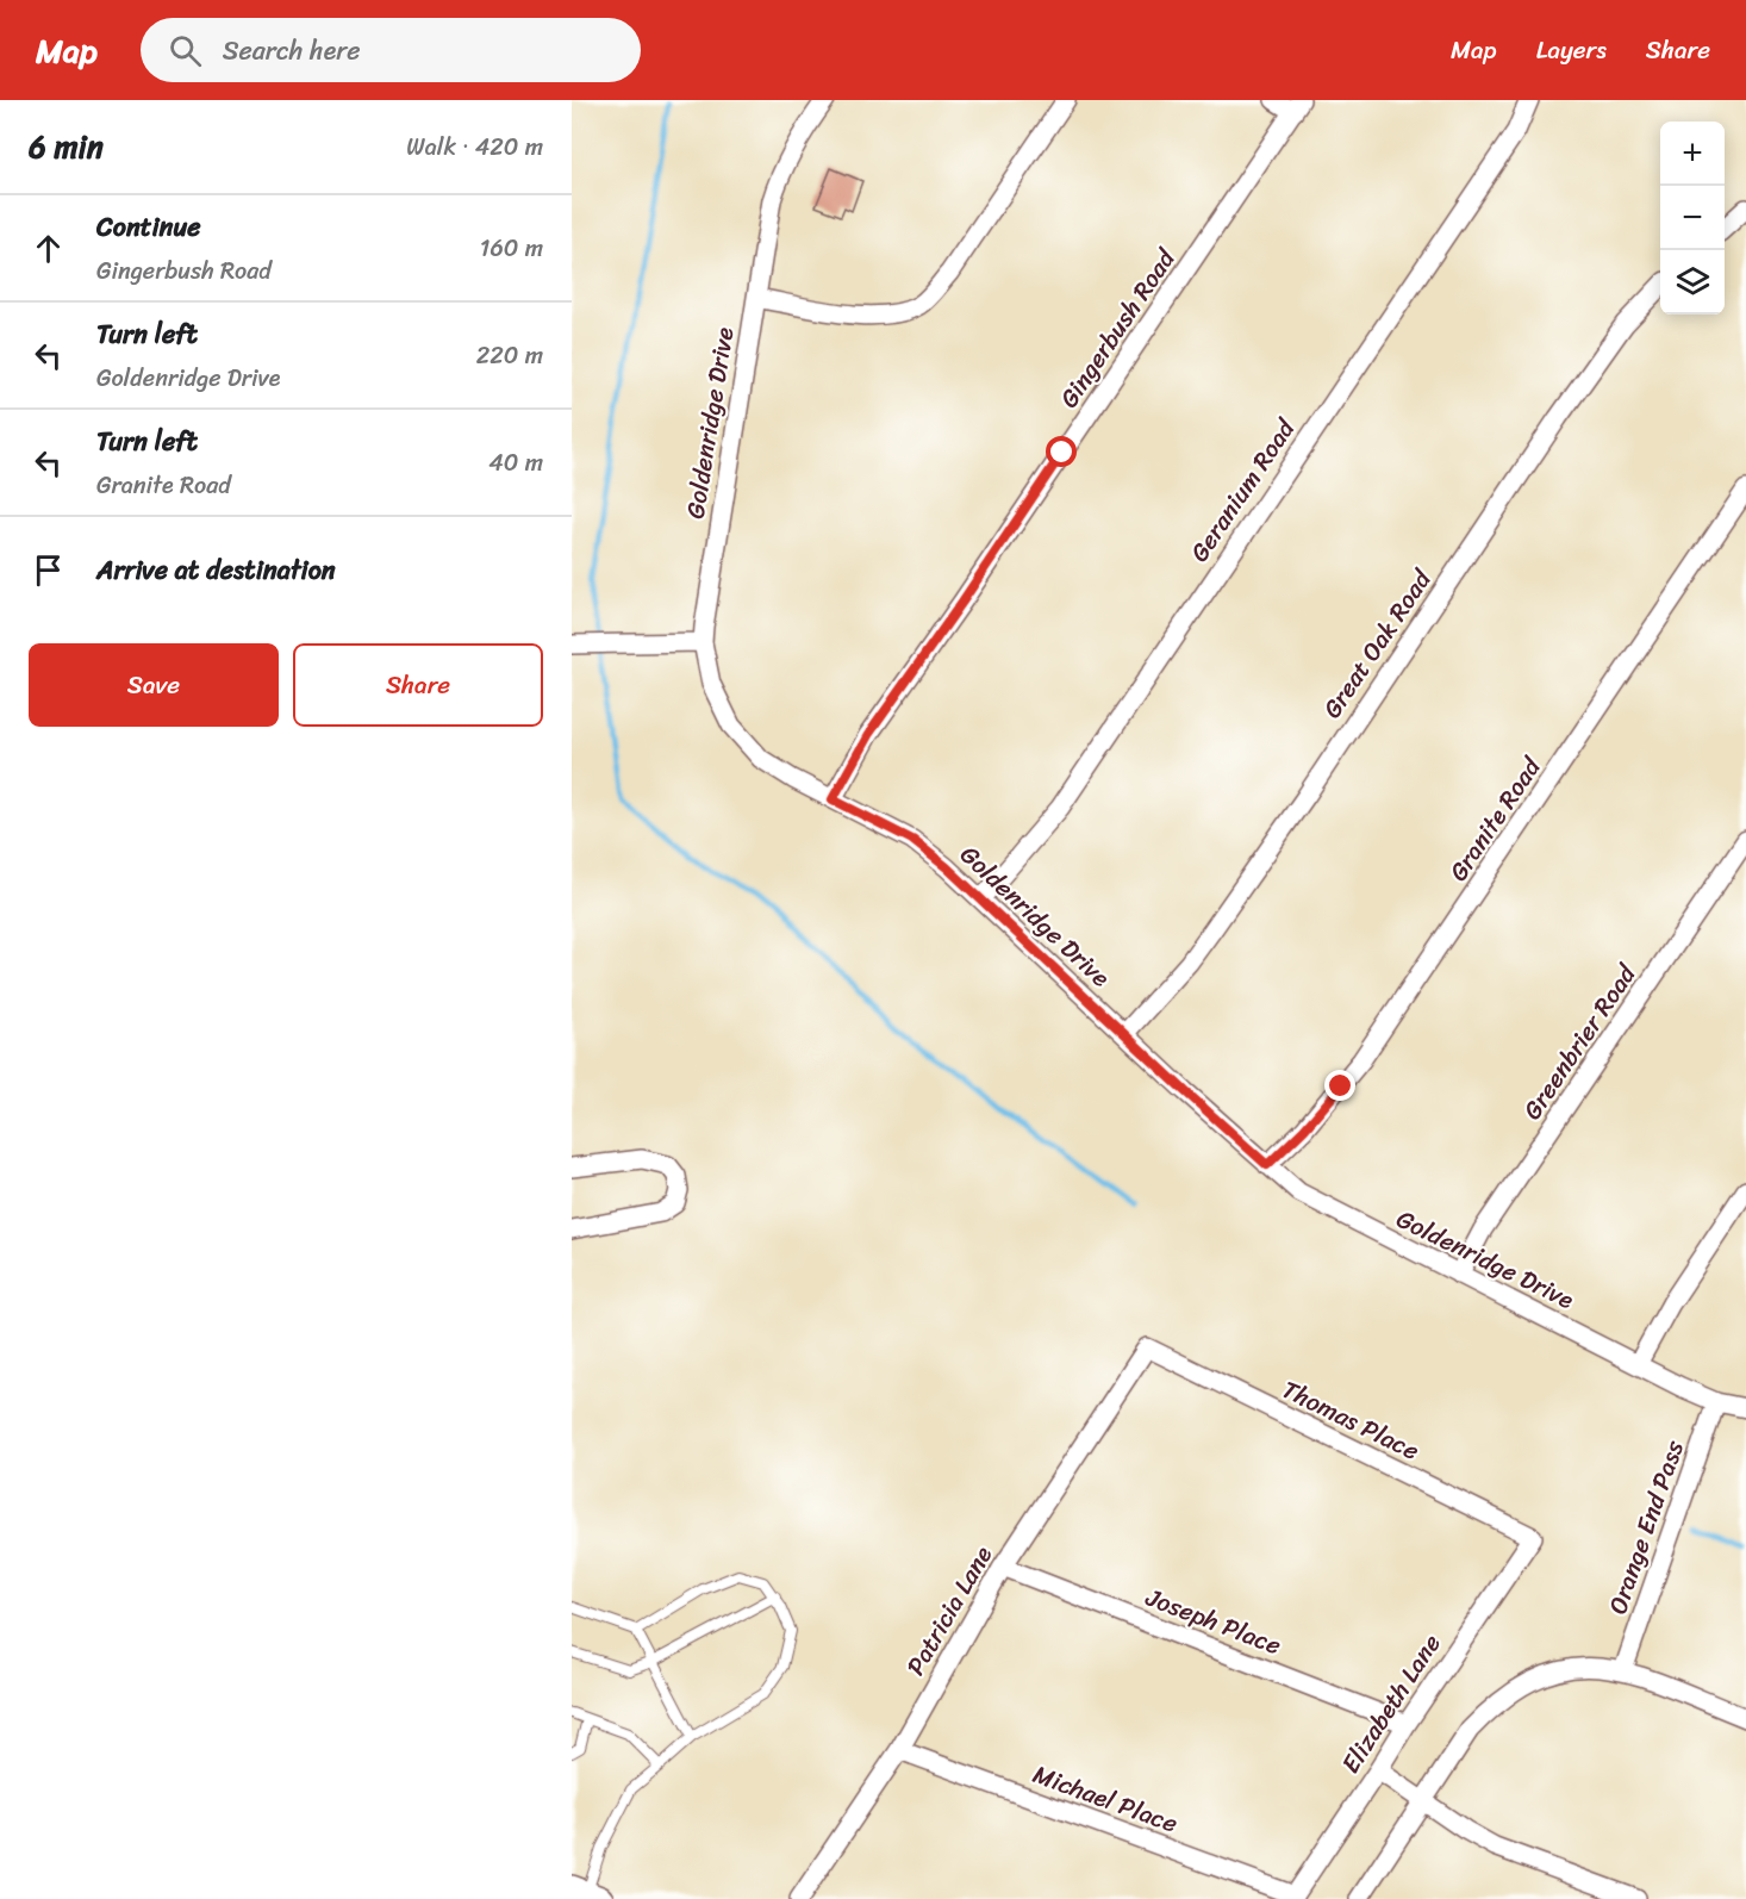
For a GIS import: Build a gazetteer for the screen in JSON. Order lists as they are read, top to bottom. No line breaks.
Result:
{"streets":{"street":["Gingerbush Road","Goldenridge Drive","Geranium Road","Great Oak Road","Granite Road","Greenbrier Road","Thomas Place","Orange End Pass","Patricia Lane","Joseph Place","Elizabeth Lane","Michael Place"]},"crossings":[["Gingerbush Road","Goldenridge Drive"],["Goldenridge Drive","Geranium Road"],["Goldenridge Drive","Great Oak Road"],["Goldenridge Drive","Granite Road"],["Goldenridge Drive","Greenbrier Road"],["Goldenridge Drive","Orange End Pass"],["Thomas Place","Patricia Lane"],["Thomas Place","Elizabeth Lane"],["Patricia Lane","Joseph Place"],["Patricia Lane","Michael Place"],["Joseph Place","Elizabeth Lane"],["Elizabeth Lane","Michael Place"]],"page":{"header":"Map","search":"Search here","nav":["Map","Layers","Share"],"heading":["6 min","Walk · 420 m"],"map_buttons":["+","−"],"list":[["Continue","Gingerbush Road","160 m"],["Turn left","Goldenridge Drive","220 m"],["Turn left","Granite Road","40 m"],"Arrive at destination"],"buttons":["Save","Share"]}}
